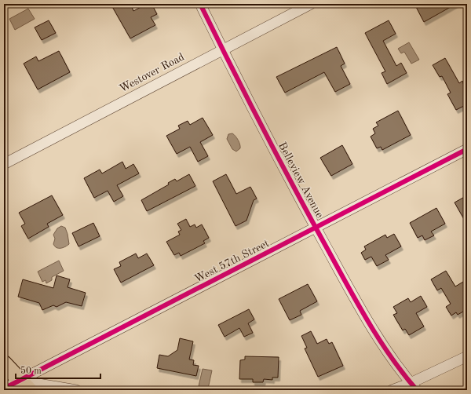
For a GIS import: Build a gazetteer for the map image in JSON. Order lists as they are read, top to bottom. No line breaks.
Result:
{"streets":{"street":["Westover Road","Belleview Avenue","West 57th Street"]},"crossings":[["Westover Road","Belleview Avenue"],["Belleview Avenue","West 57th Street"]],"scale_bar":"50 m"}
